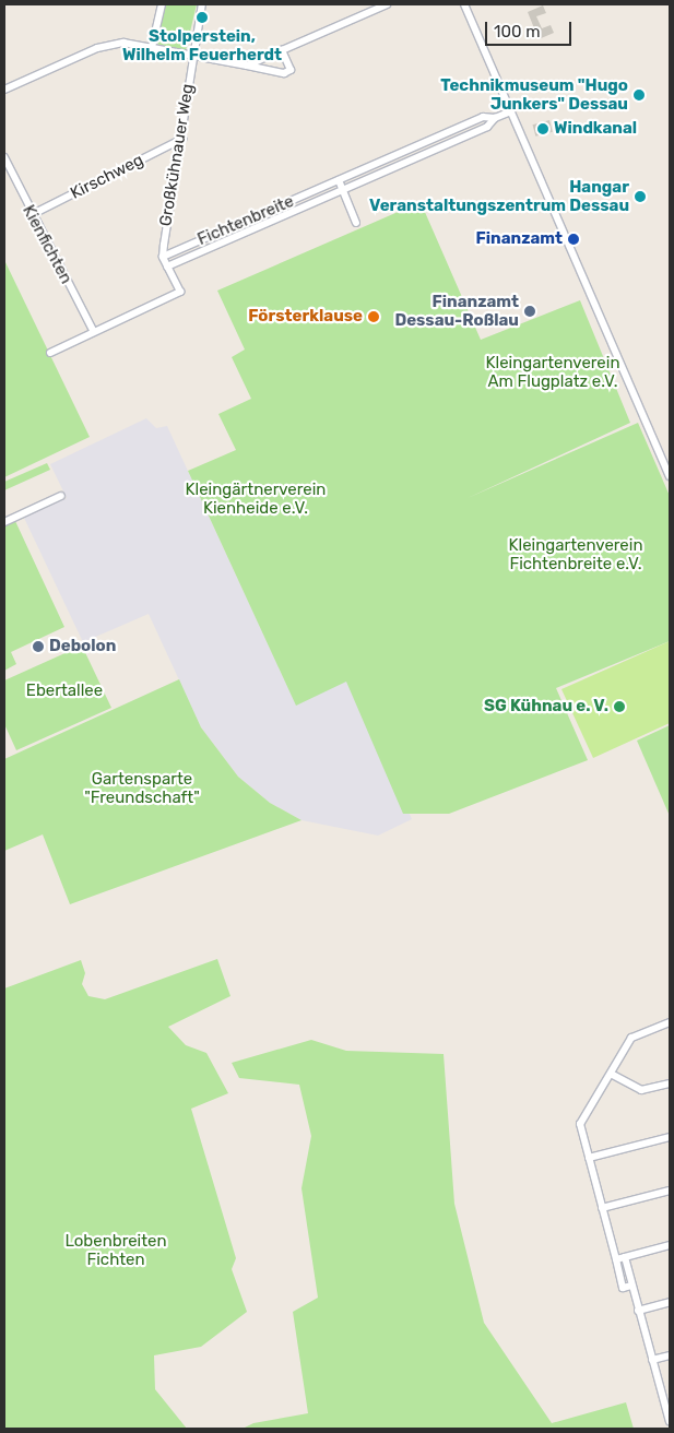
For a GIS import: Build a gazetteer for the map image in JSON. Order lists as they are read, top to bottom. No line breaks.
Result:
{"streets":{"street":["Großkühnauer Weg","Kirschweg","Fichtenbreite","Kienfichten"]},"crossings":[["Großkühnauer Weg","Kirschweg"],["Großkühnauer Weg","Fichtenbreite"],["Kirschweg","Kienfichten"]],"parks":["Kleingartenverein Am Flugplatz e.V.","Kleingärtnerverein Kienheide e.V.","Kleingartenverein Fichtenbreite e.V.","Ebertallee","Gartensparte \"Freundschaft\"","Lobenbreiten Fichten"],"places":["Stolperstein, Wilhelm Feuerherdt","Technikmuseum \"Hugo Junkers\" Dessau","Windkanal","Hangar Veranstaltungszentrum Dessau","Finanzamt","Finanzamt Dessau-Roßlau","Försterklause","Debolon","SG Kühnau e. V."],"scale_bar":"100 m"}
